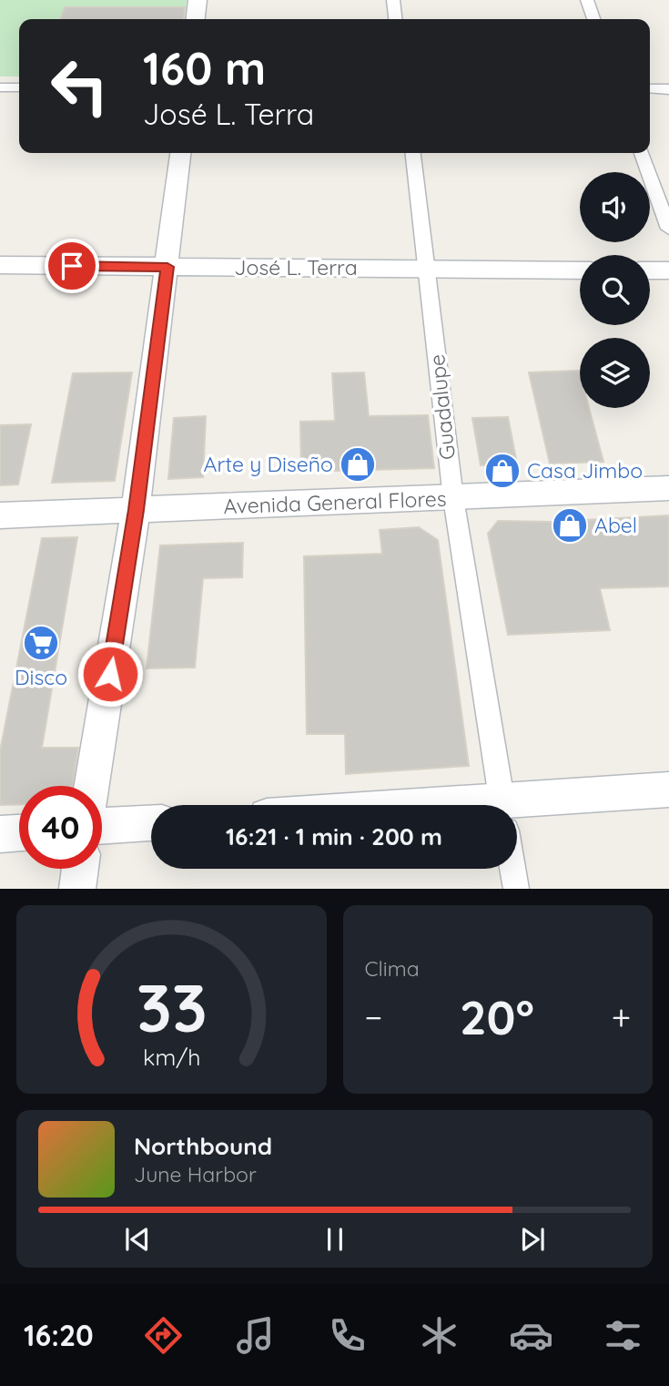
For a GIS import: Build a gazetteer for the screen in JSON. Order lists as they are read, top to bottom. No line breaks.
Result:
{"streets":{"street":["José L. Terra","Guadalupe","Avenida General Flores"]},"crossings":[["José L. Terra","Guadalupe"],["Guadalupe","Avenida General Flores"]],"places":{"shop":["Arte y Diseño","Casa Jimbo","Abel"],"supermarket":["Disco"]},"page":{"turn":["160 m","José L. Terra"],"limit":"40","trip":"16:21 · 1 min · 200 m","tile":"Clima","heat":["−","20°","+"],"song":["Northbound","June Harbor"],"tabs":"16:20","gauge":["33","km/h"]}}
